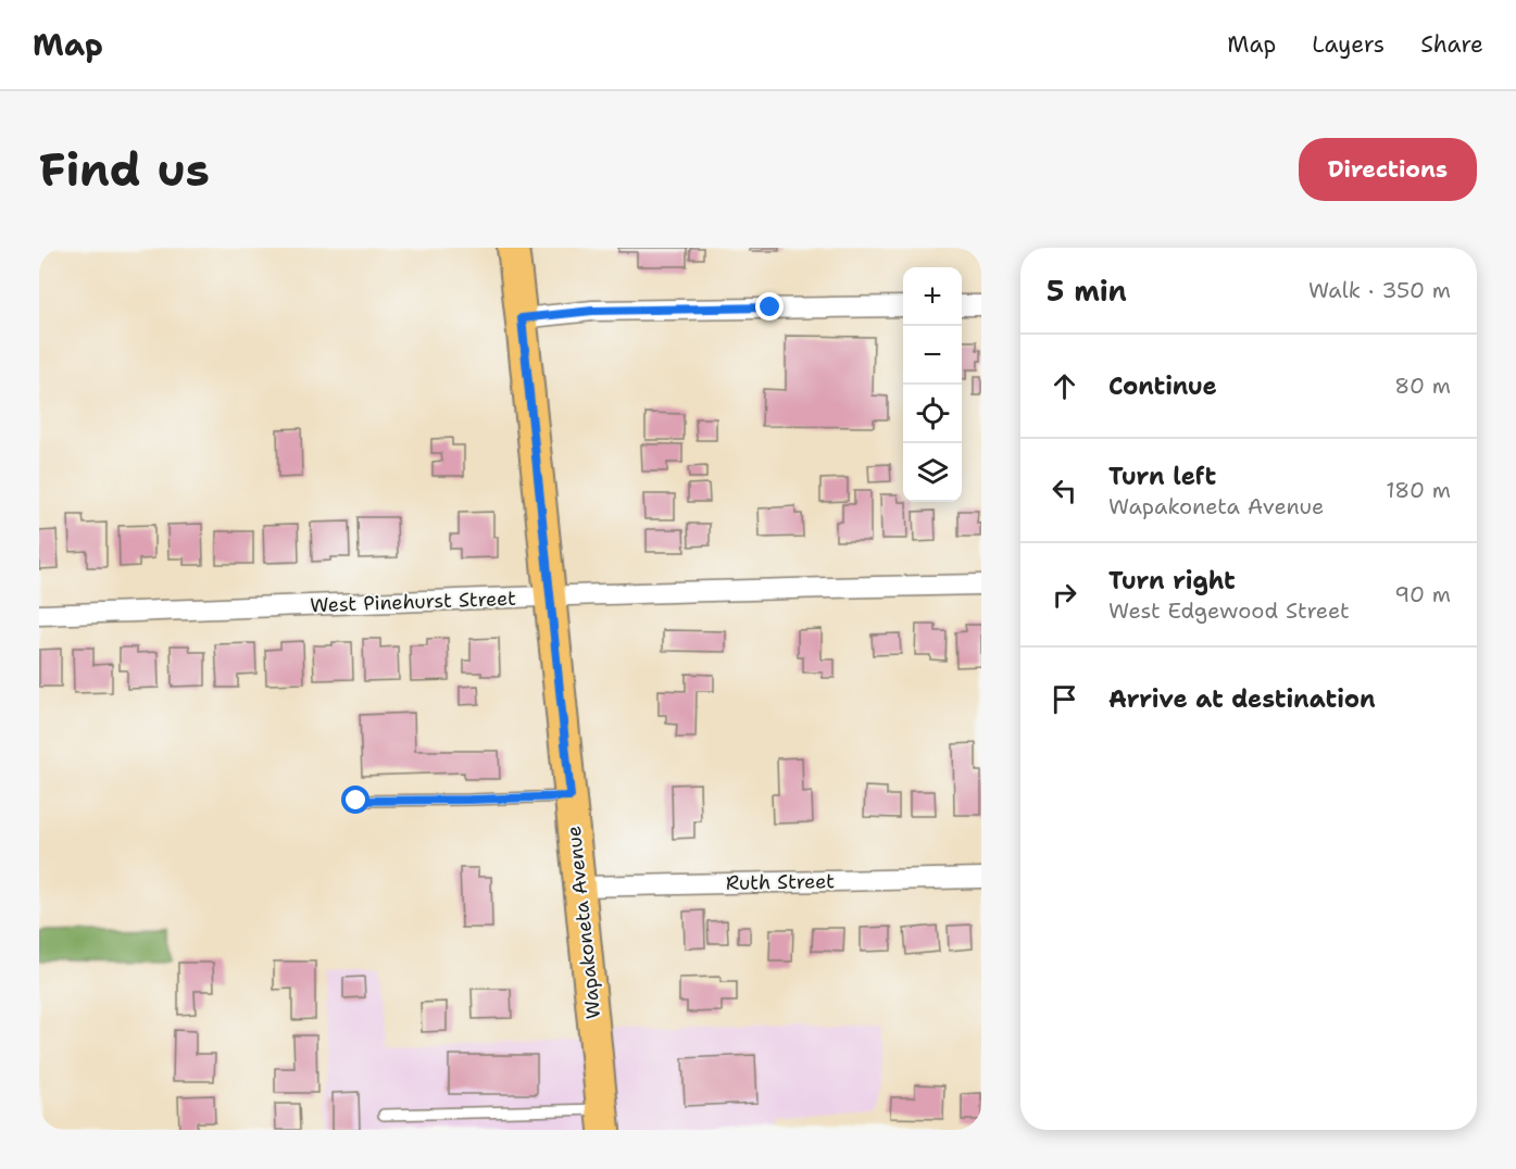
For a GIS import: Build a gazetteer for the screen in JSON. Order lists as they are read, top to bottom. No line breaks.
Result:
{"streets":{"main road":["Wapakoneta Avenue"],"street":["West Pinehurst Street","Ruth Street"]},"crossings":[["West Pinehurst Street","Wapakoneta Avenue"],["Ruth Street","Wapakoneta Avenue"]],"page":{"header":"Map","nav":["Map","Layers","Share"],"buttons":"Directions","title":"Find us","heading":["5 min","Walk · 350 m"],"map_buttons":["+","−"],"list":[["Continue","80 m"],["Turn left","Wapakoneta Avenue","180 m"],["Turn right","West Edgewood Street","90 m"],"Arrive at destination"]}}
